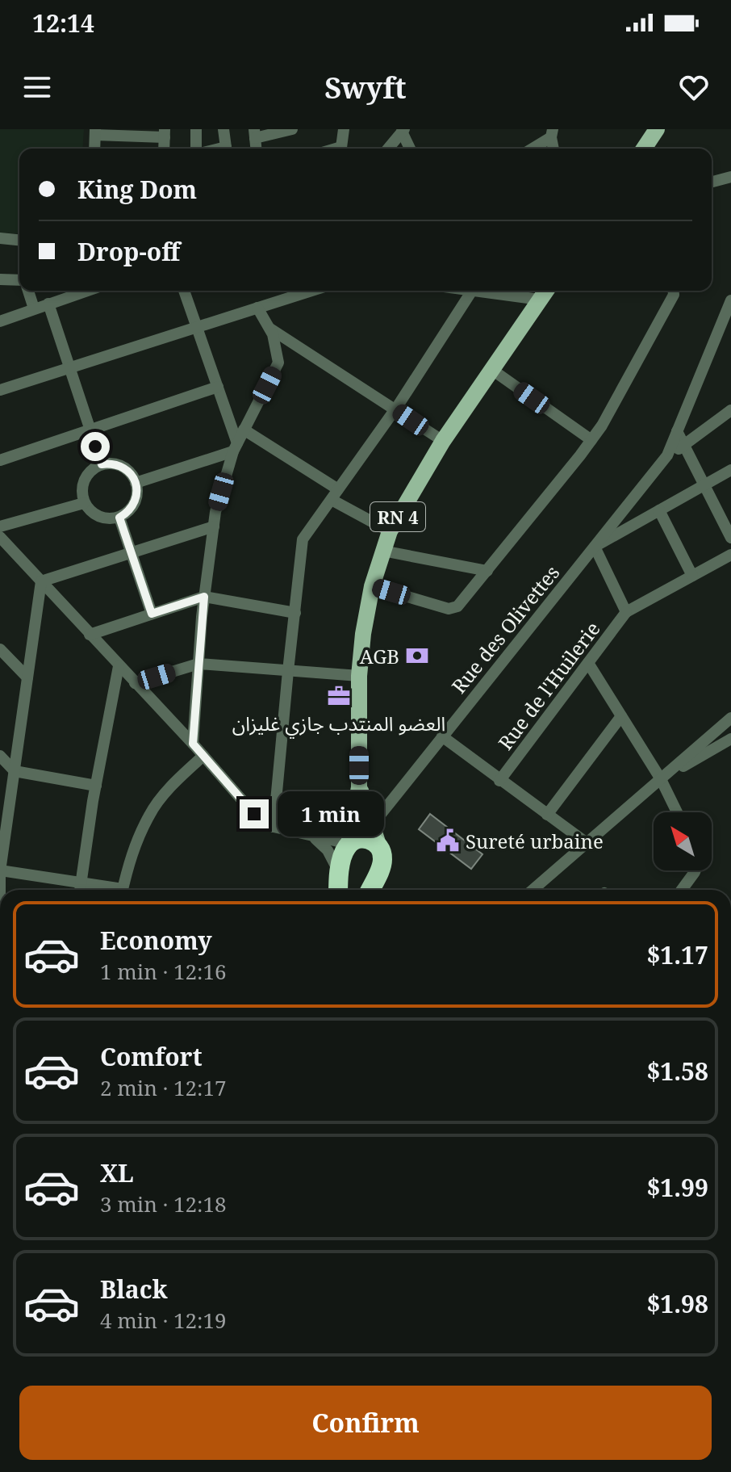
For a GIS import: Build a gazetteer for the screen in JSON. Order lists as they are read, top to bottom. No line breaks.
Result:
{"streets":{"main road":["RN 4"],"street":["Rue des Olivettes","Rue de l'Huilerie"]},"crossings":[["RN 4","Rue des Olivettes"]],"places":{"bank":["AGB"],"office":["العضو المنتدب جازي غليزان"],"public building":["Sureté urbaine"]},"north":"top left","page":{"status":"12:14","header":"Swyft","banner":["King Dom","Drop-off"],"bubble":"1 min","list":[{"name":"Economy","note":"1 min · 12:16","value":"$1.17"},{"name":"Comfort","note":"2 min · 12:17","value":"$1.58"},{"name":"XL","note":"3 min · 12:18","value":"$1.99"},{"name":"Black","note":"4 min · 12:19","value":"$1.98"}],"buttons":"Confirm"}}
